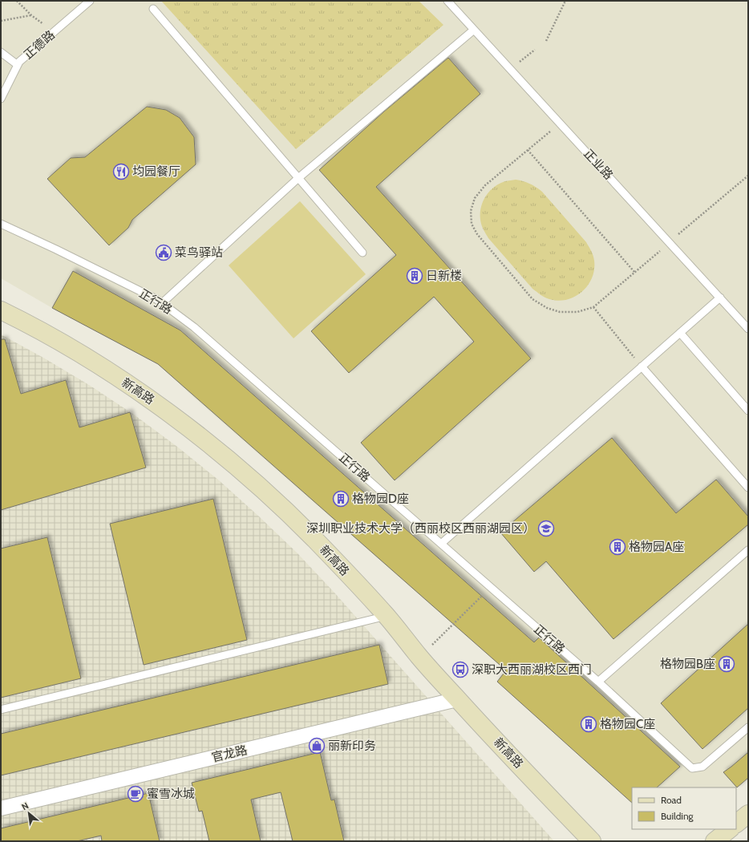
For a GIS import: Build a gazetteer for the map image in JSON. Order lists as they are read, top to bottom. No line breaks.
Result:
{"streets":{"street":["新高路","官龙路"],"lane":["正德路","正业路","正行路"]},"crossings":[["新高路","官龙路"]],"places":{"restaurant":["均园餐厅"],"public building":["菜鸟驿站"],"building":["日新楼","格物园D座","格物园A座","格物园B座","格物园C座"],"school or university":["深圳职业技术大学（西丽校区西丽湖园区）"],"bus stop":["深职大西丽湖校区西门"],"shop":["丽新印务"],"cafe":["蜜雪冰城"]},"legend":["Road","Building"],"north":"top left"}
